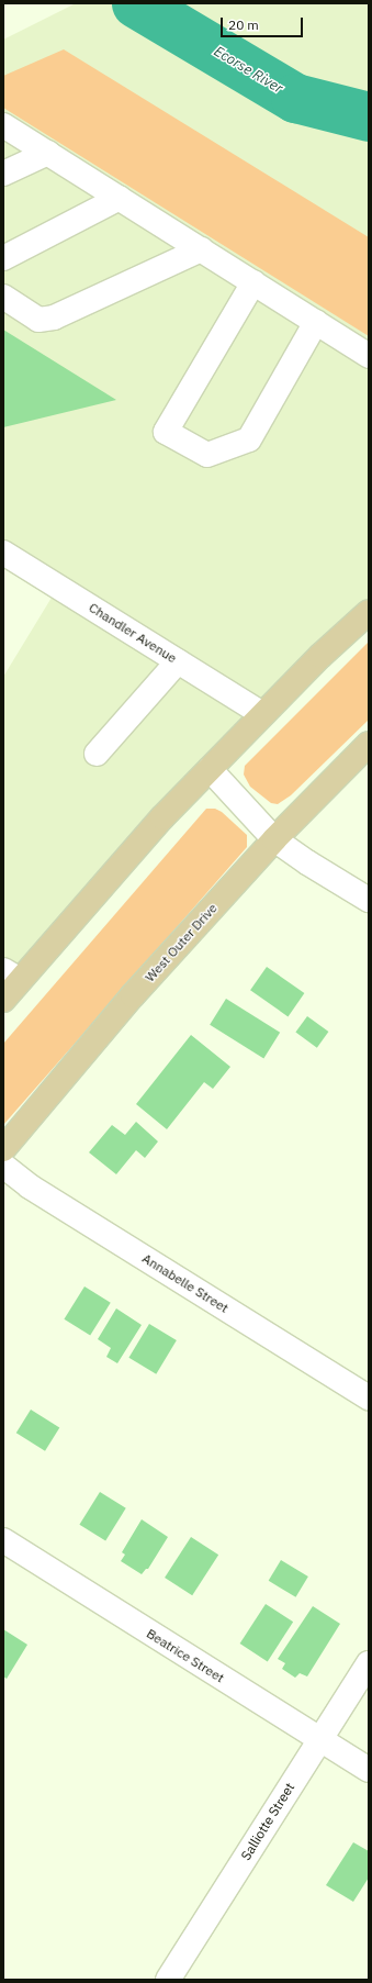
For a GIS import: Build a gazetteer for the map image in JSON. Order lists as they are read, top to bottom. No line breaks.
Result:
{"streets":{"main road":["West Outer Drive"],"street":["Chandler Avenue","Annabelle Street","Beatrice Street","Salliotte Street"]},"crossings":[["Beatrice Street","Salliotte Street"]],"water":["Ecorse River"],"scale_bar":"20 m"}
